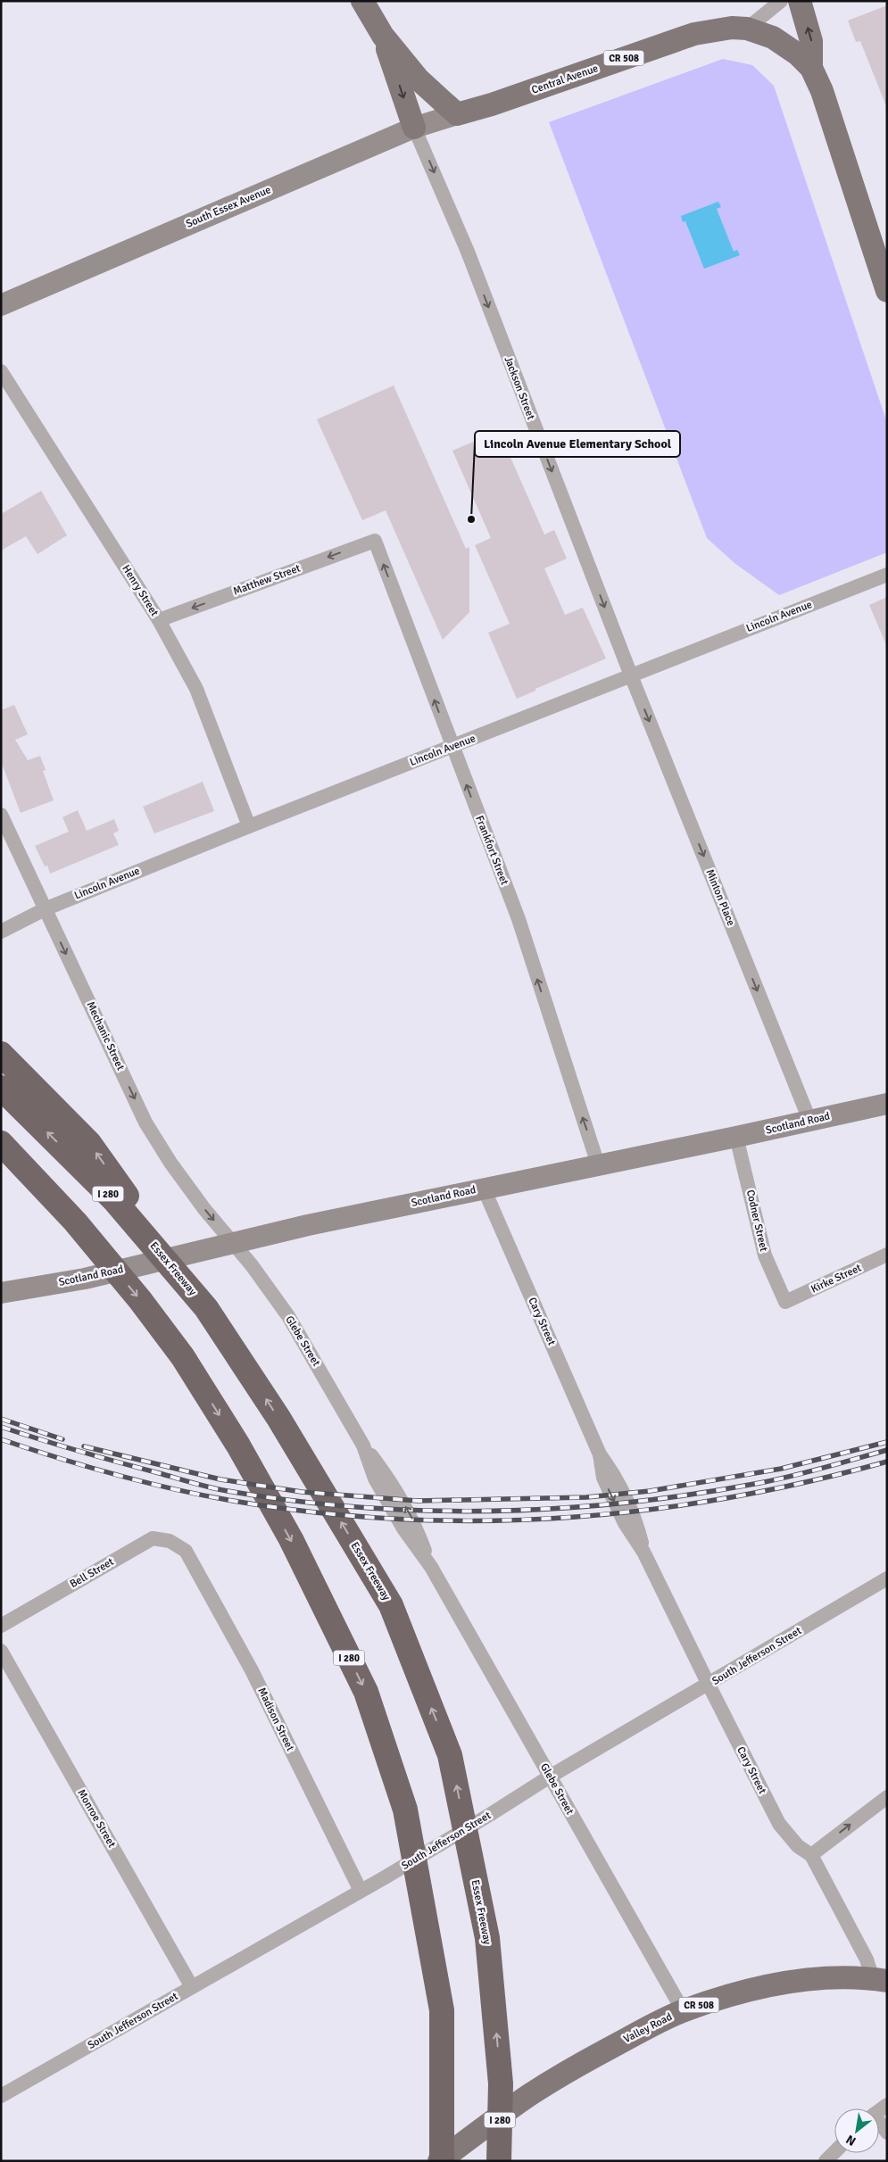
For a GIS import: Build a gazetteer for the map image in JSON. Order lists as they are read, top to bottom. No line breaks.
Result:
{"streets":{"highway":["I 280","Essex Freeway"],"main road":["CR 508","Central Avenue","South Essex Avenue","Scotland Road","Valley Road"],"street":["Jackson Street","Matthew Street","Henry Street","Lincoln Avenue","Frankfort Street","Minton Place","Mechanic Street","Codner Street","Kirke Street","Cary Street","Glebe Street","Bell Street","South Jefferson Street","Madison Street","Monroe Street"]},"crossings":[["Central Avenue","South Essex Avenue"],["South Essex Avenue","Jackson Street"],["Jackson Street","Lincoln Avenue"],["Jackson Street","Minton Place"],["Matthew Street","Henry Street"],["Matthew Street","Frankfort Street"],["Henry Street","Lincoln Avenue"],["Lincoln Avenue","Frankfort Street"],["Lincoln Avenue","Minton Place"],["Lincoln Avenue","Mechanic Street"],["Frankfort Street","Scotland Road"],["Minton Place","Scotland Road"],["Mechanic Street","Scotland Road"],["Mechanic Street","Glebe Street"],["Scotland Road","Codner Street"],["Scotland Road","Cary Street"],["Scotland Road","Glebe Street"],["I 280","Valley Road"],["Codner Street","Kirke Street"],["Cary Street","South Jefferson Street"],["Cary Street","Valley Road"],["Glebe Street","South Jefferson Street"],["Glebe Street","Valley Road"],["Bell Street","Madison Street"],["South Jefferson Street","Madison Street"],["South Jefferson Street","Monroe Street"]],"one_way":["Jackson Street","Matthew Street","Frankfort Street","Minton Place","Mechanic Street"],"places":["Lincoln Avenue Elementary School"],"north":"bottom left"}
